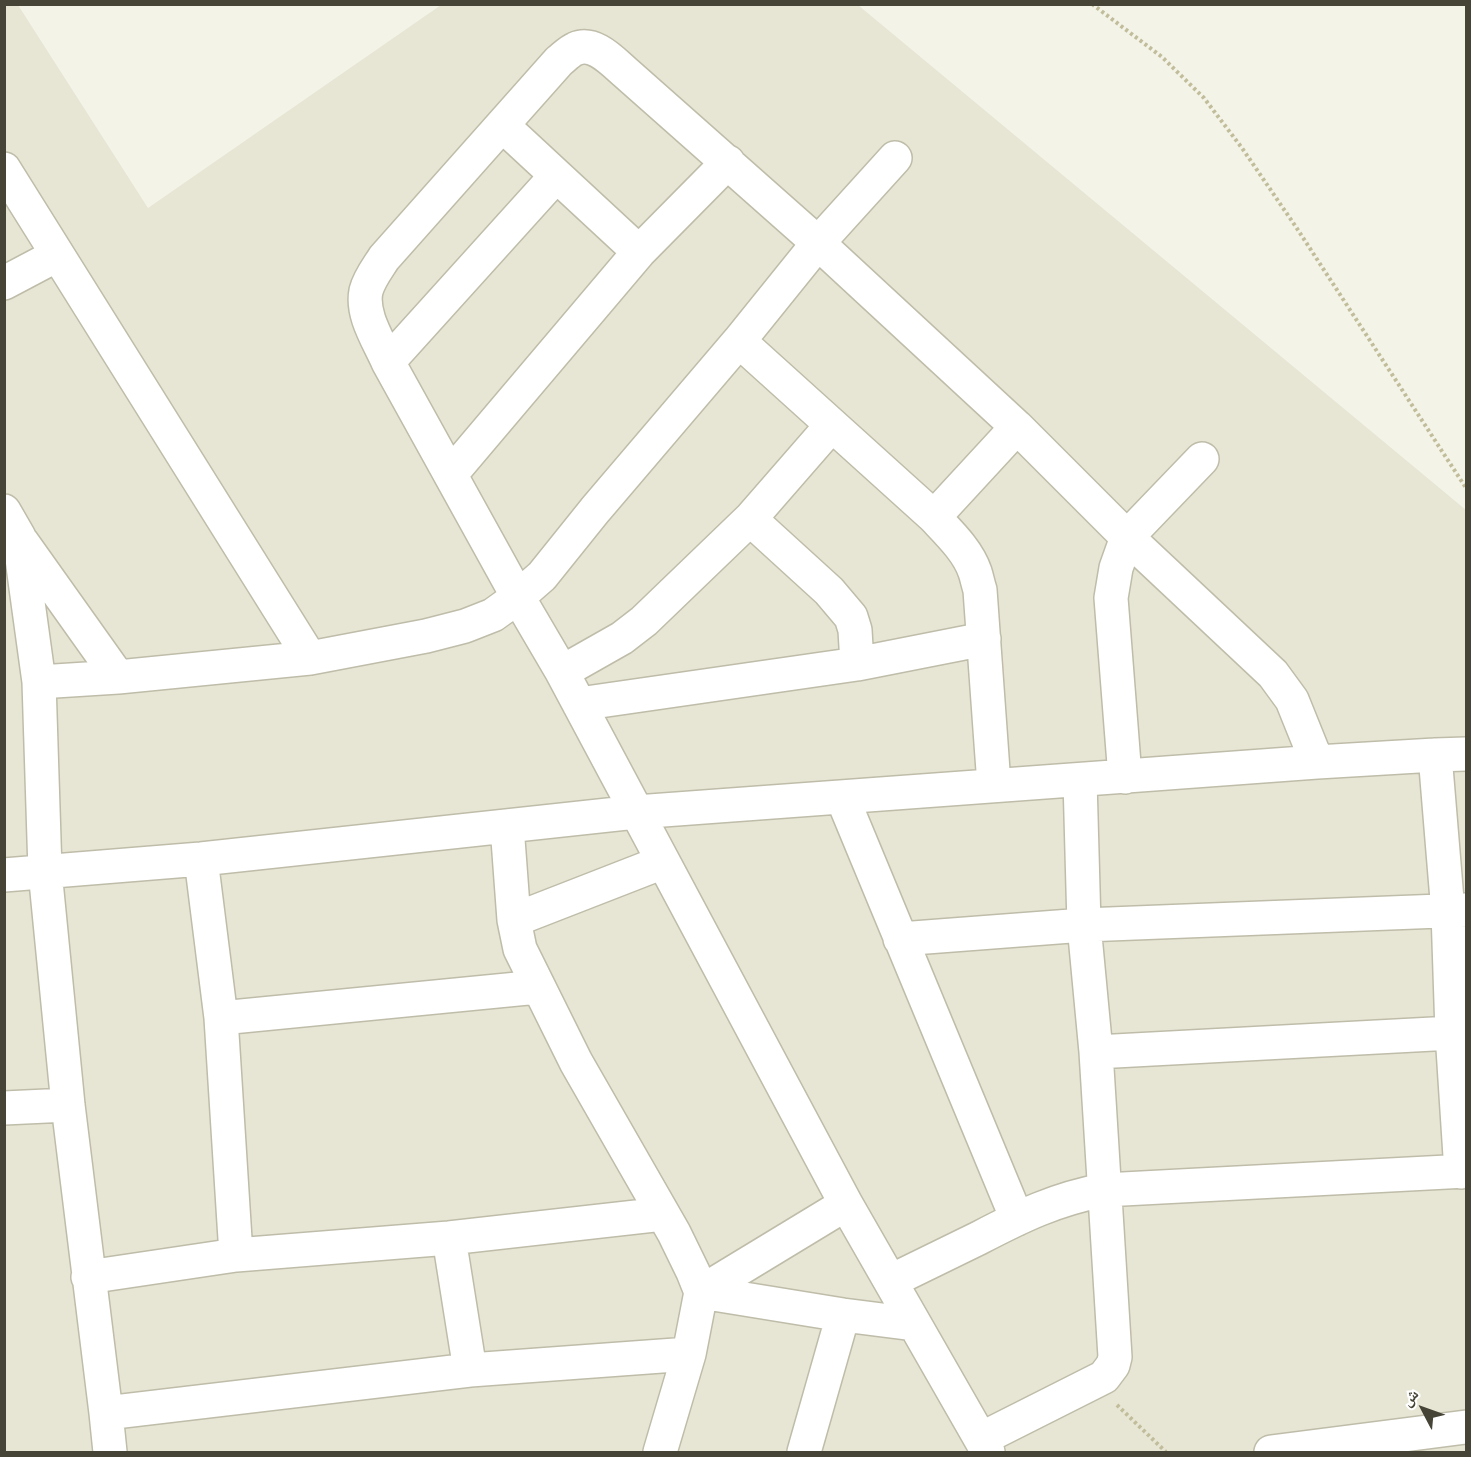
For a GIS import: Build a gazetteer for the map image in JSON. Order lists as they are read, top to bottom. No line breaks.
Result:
{"north":"top left"}
